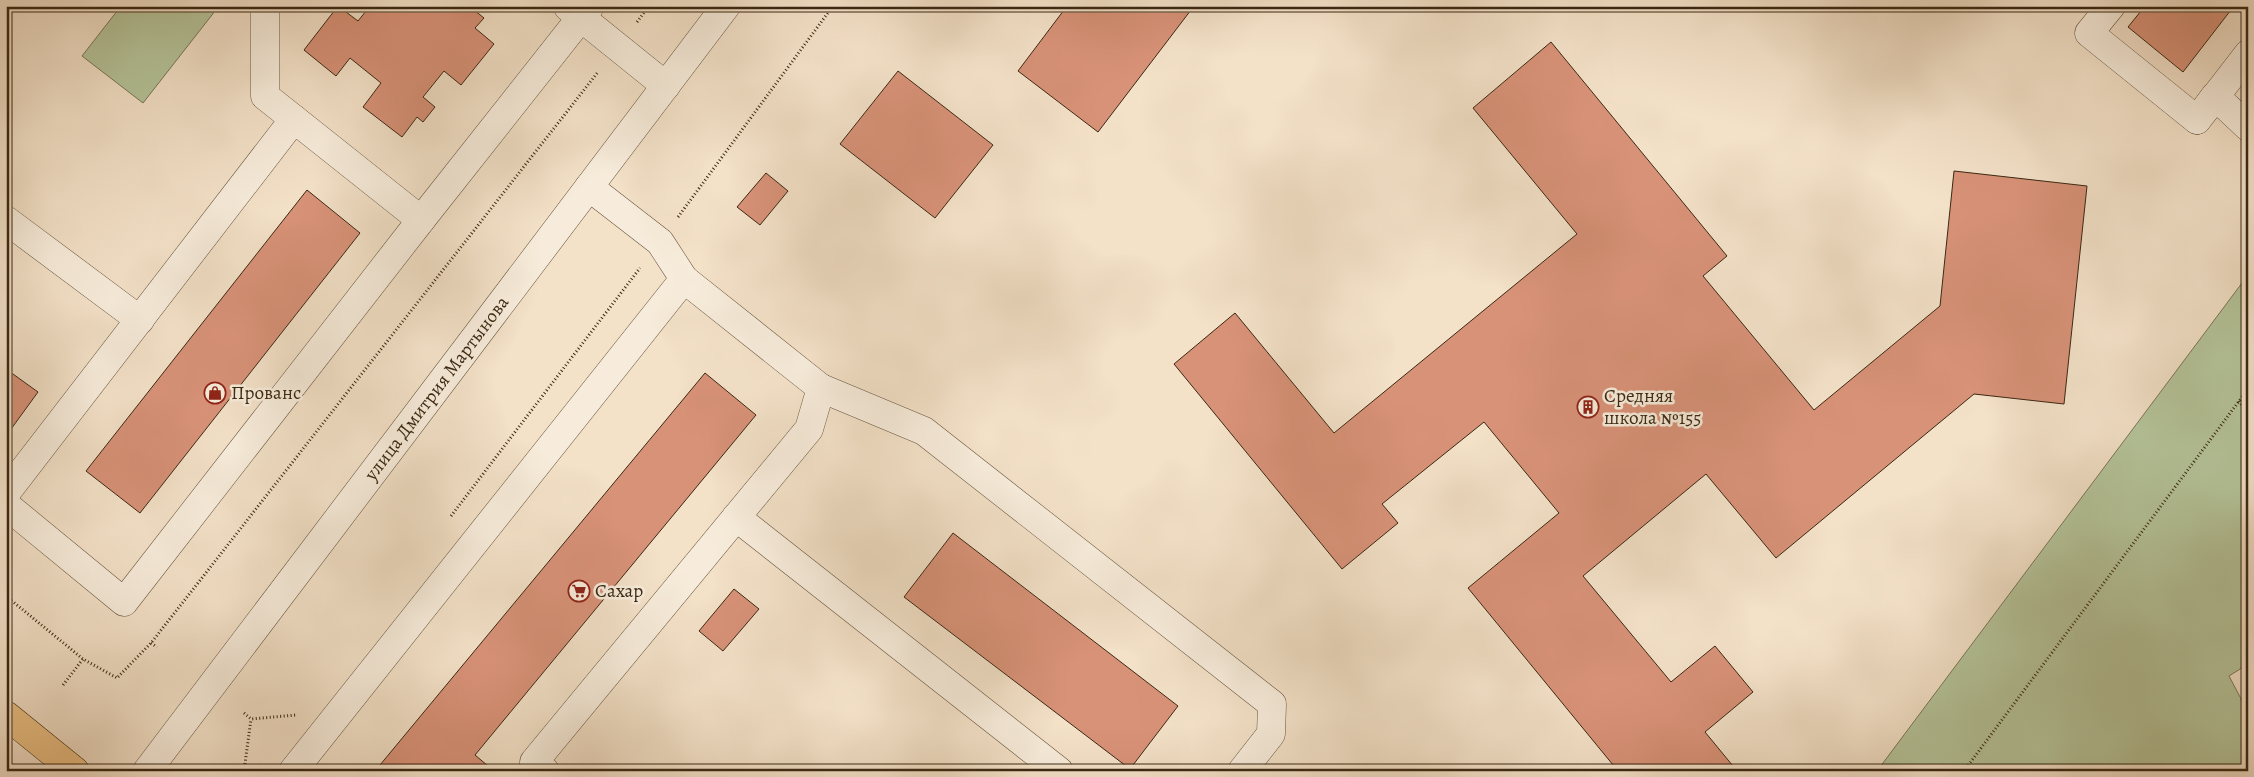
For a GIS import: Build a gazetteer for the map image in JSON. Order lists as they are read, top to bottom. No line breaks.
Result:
{"streets":{"street":["улица Дмитрия Мартынова"]},"places":{"shop":["Прованс"],"building":["Средняя школа №155"],"supermarket":["Сахар"]}}
